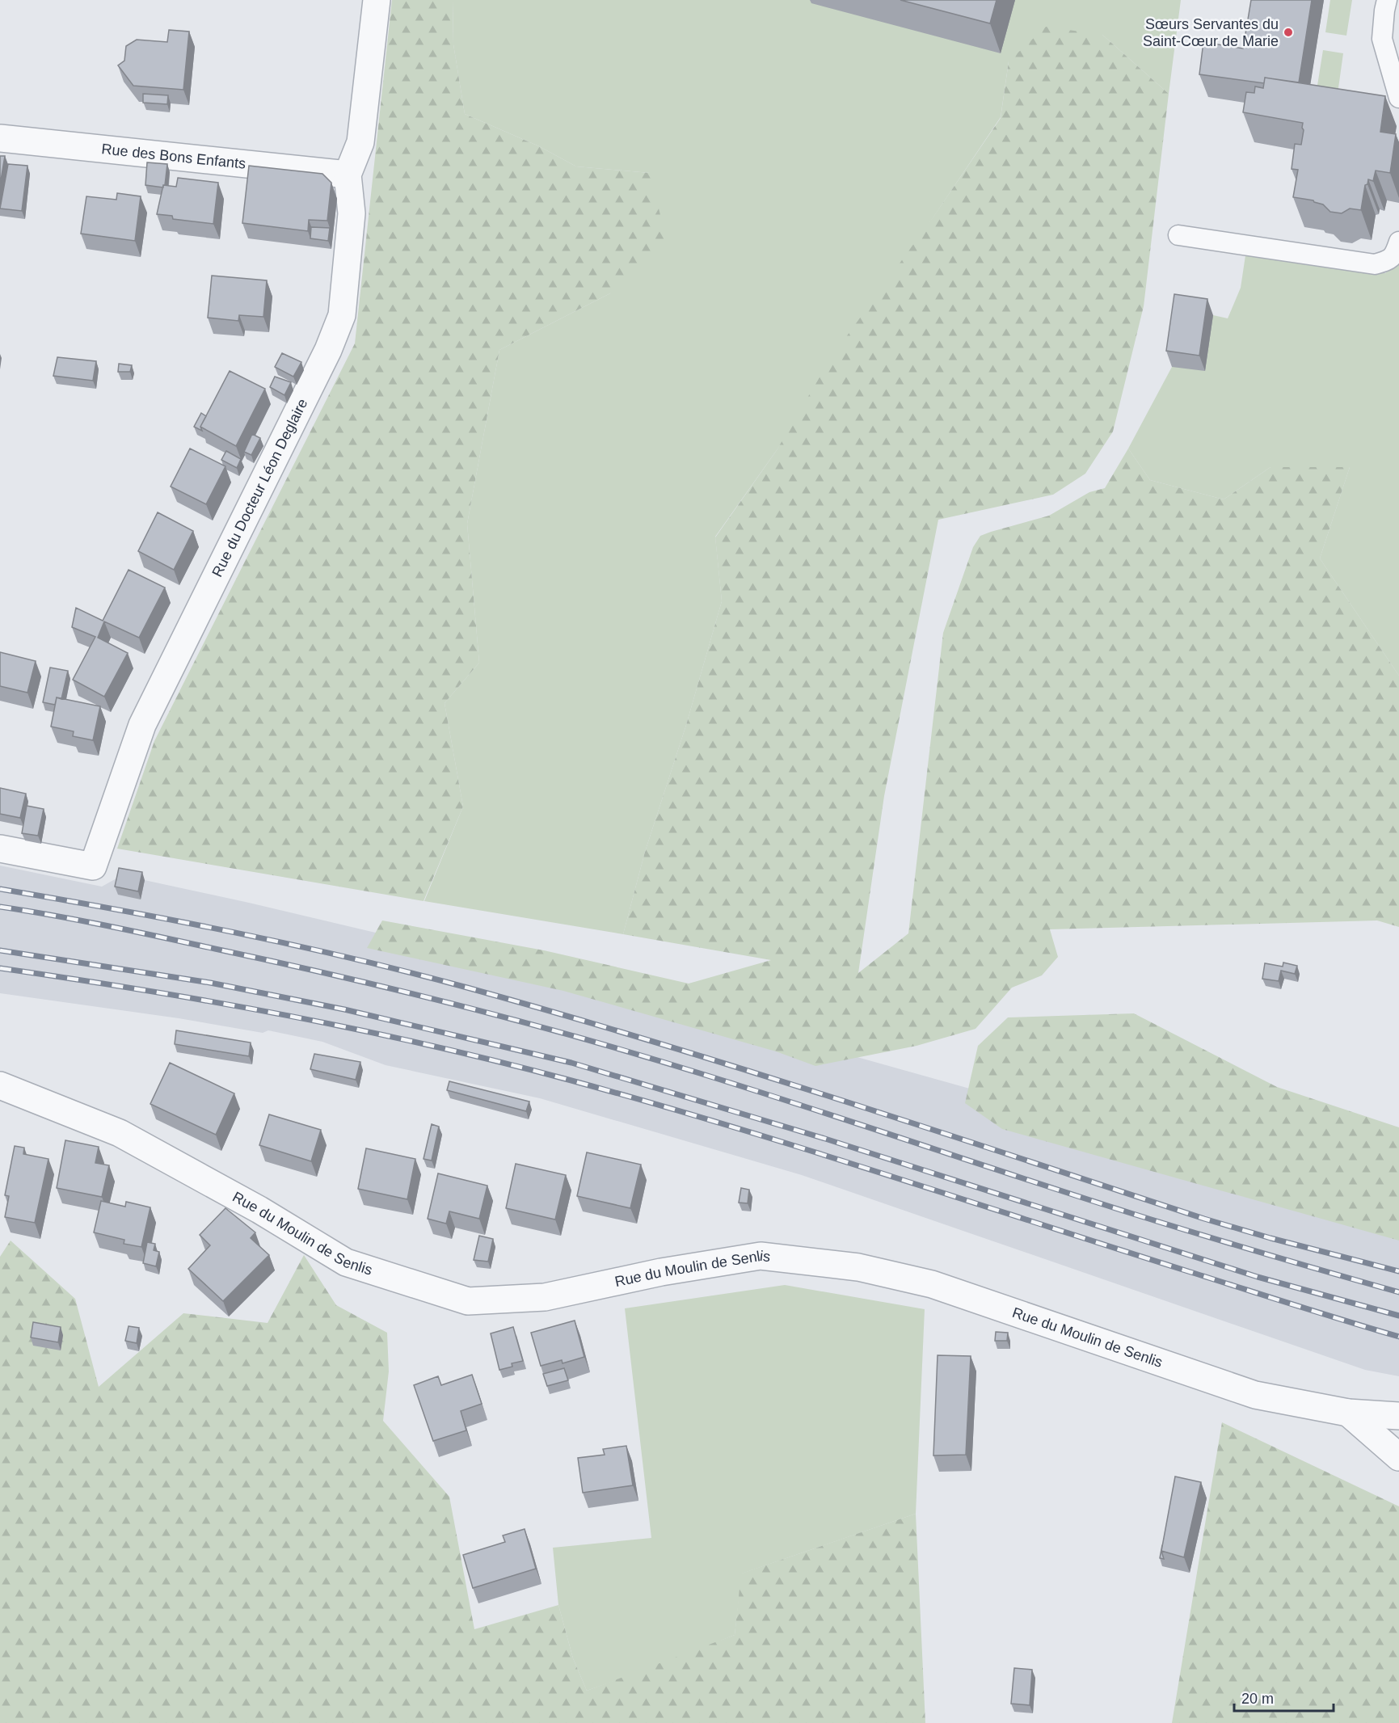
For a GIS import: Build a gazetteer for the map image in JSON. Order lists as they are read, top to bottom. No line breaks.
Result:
{"streets":{"street":["Rue des Bons Enfants","Rue du Docteur Léon Deglaire","Rue du Moulin de Senlis"]},"crossings":[["Rue des Bons Enfants","Rue du Docteur Léon Deglaire"]],"places":["Sœurs Servantes du Saint-Cœur de Marie"],"scale_bar":"20 m"}
